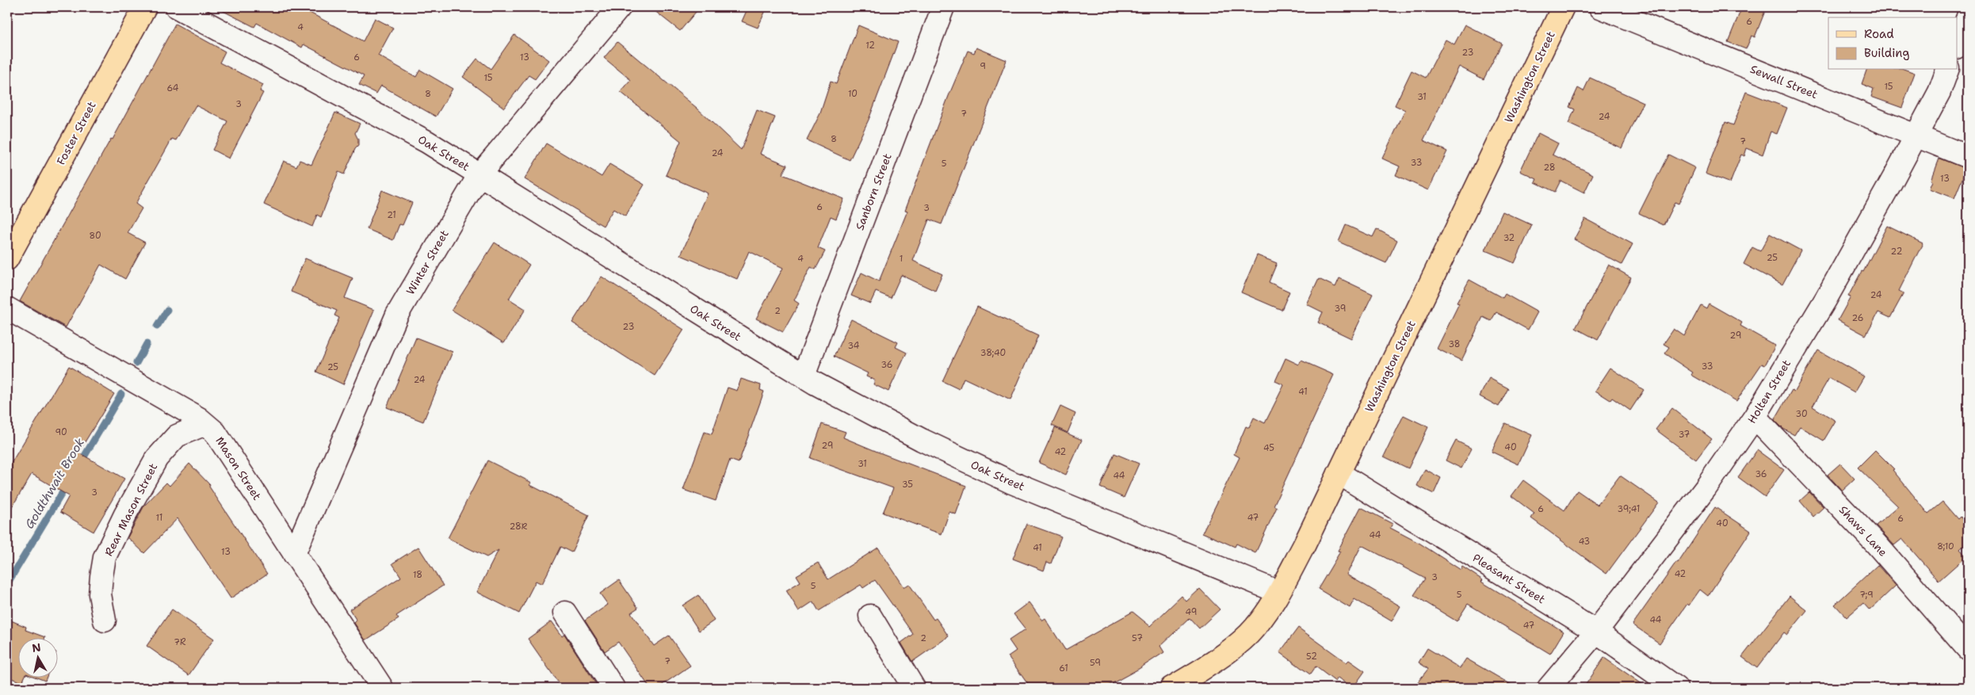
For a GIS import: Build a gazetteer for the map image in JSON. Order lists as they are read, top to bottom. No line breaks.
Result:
{"streets":{"main road":["Washington Street","Foster Street"],"street":["Sewall Street","Oak Street","Sanborn Street","Winter Street","Holten Street","Mason Street","Rear Mason Street","Shaws Lane","Pleasant Street"]},"crossings":[["Washington Street","Oak Street"],["Washington Street","Pleasant Street"],["Sewall Street","Holten Street"],["Oak Street","Sanborn Street"],["Oak Street","Winter Street"],["Winter Street","Mason Street"],["Holten Street","Shaws Lane"],["Holten Street","Pleasant Street"],["Mason Street","Rear Mason Street"]],"water":["Goldthwait Brook"],"house_numbers":["6","4","12","23","6","13","9","15","15","64","8","10","31","3","7","24","8","7","24","33","5","28","13","6","3","21","80","32","22","25","4","1","24","39","2","26","23","29","38","34","38;40","36","33","25","24","41","30","90","37","29","40","45","42","31","36","44","35","3","6","39;41","11","47","6","40","28R","44","43","8;10","41","13","42","18","3","5","5","7;9","49","44","47","2","57","7R","52","7","59","61"],"legend":["Road","Building"],"north":"top"}
